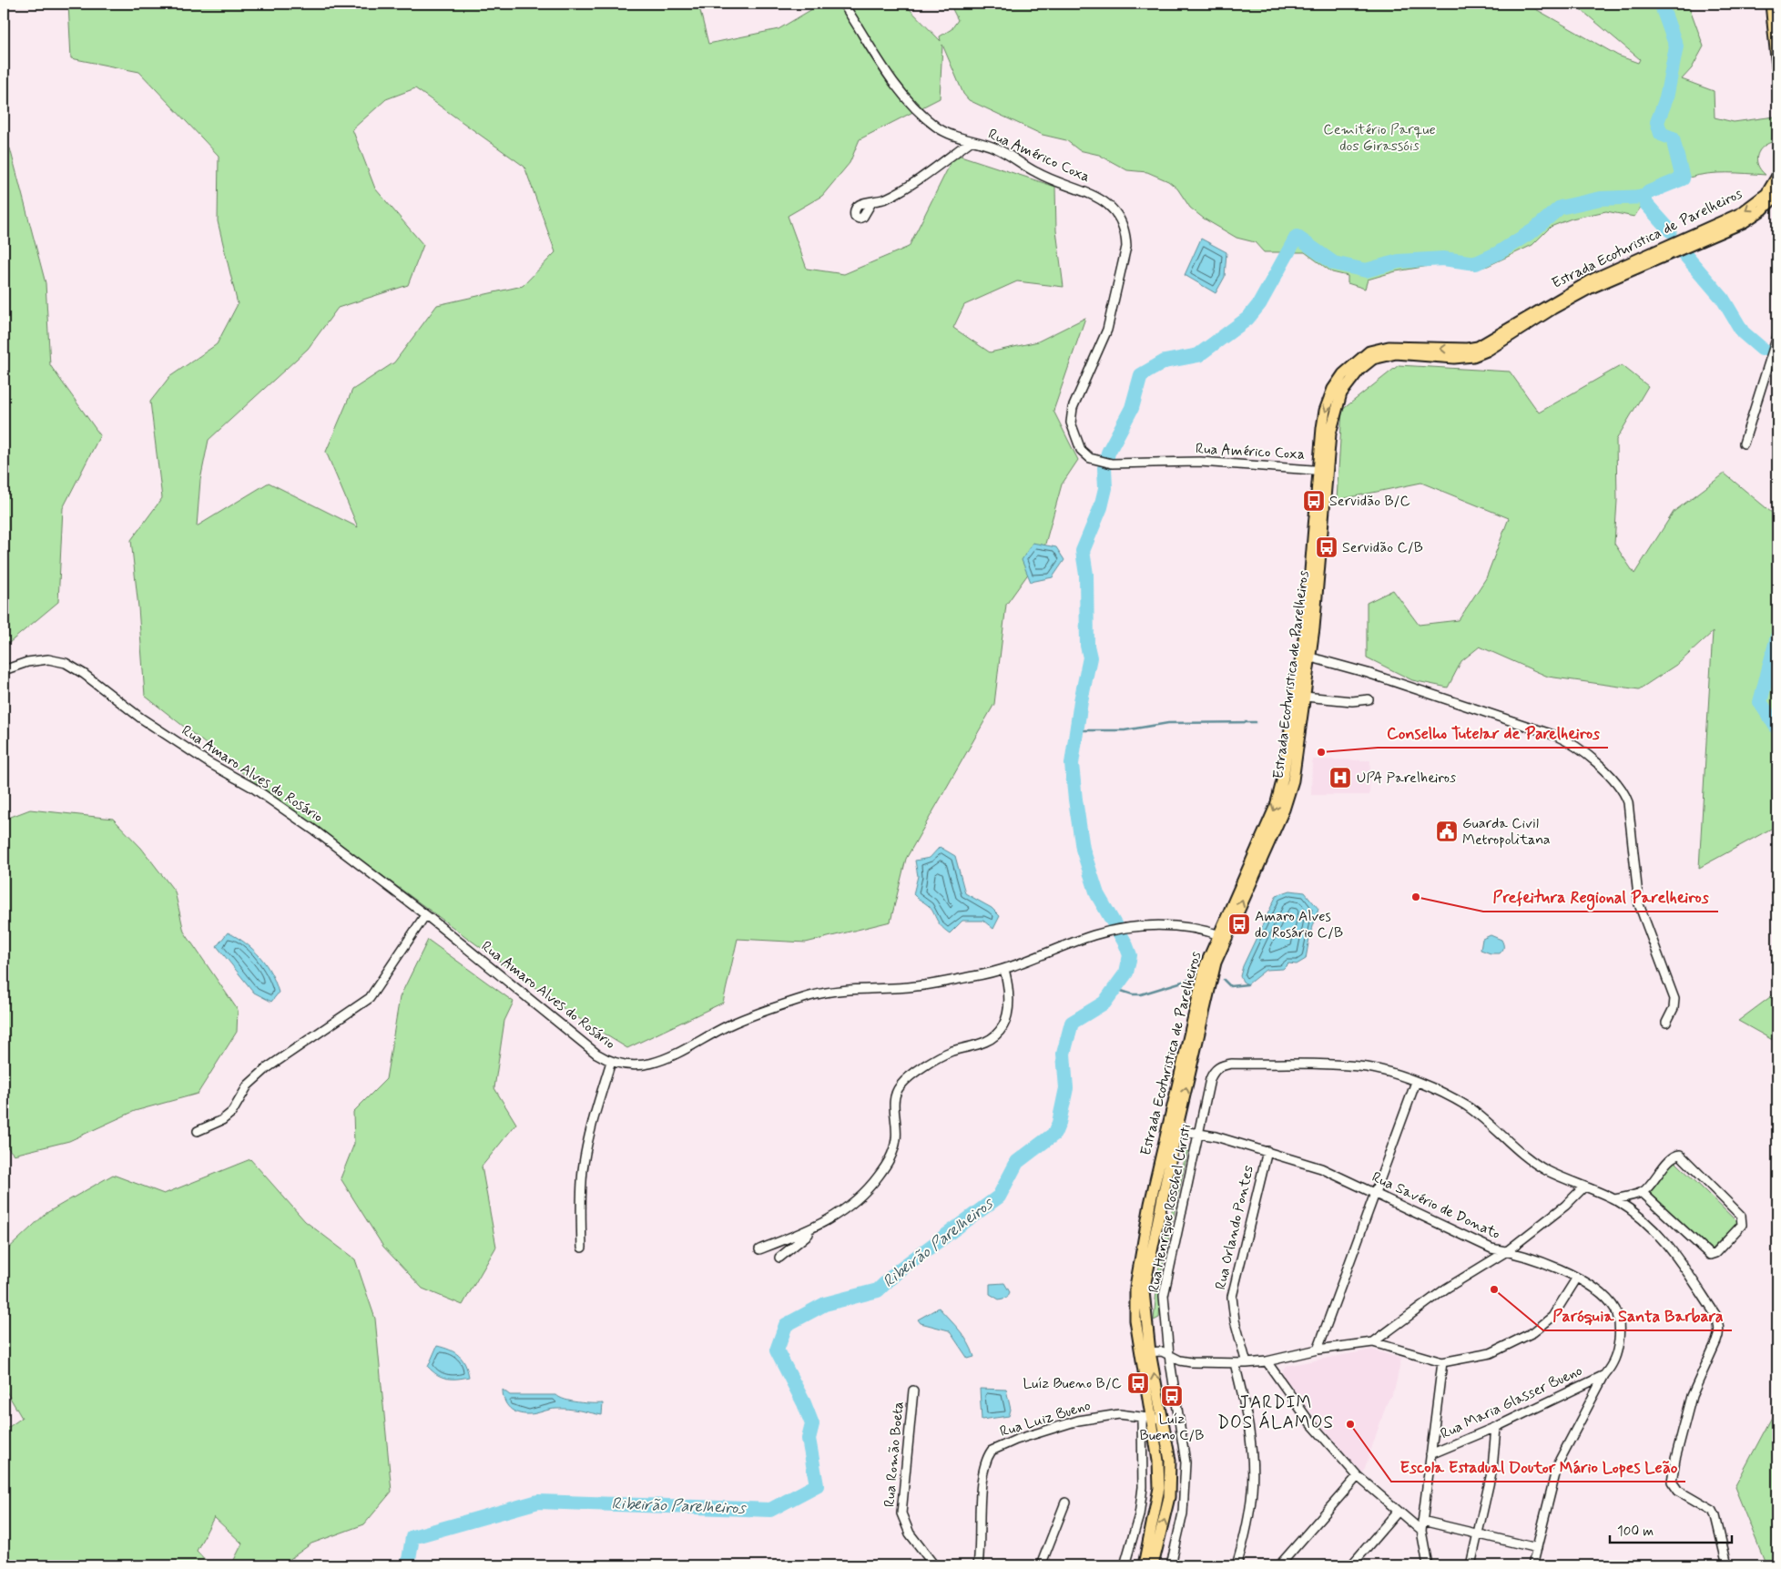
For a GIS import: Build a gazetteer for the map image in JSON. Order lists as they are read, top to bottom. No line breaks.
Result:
{"streets":{"main road":["Estrada Ecoturistica de Parelheiros"],"street":["Rua Américo Coxa","Rua Amaro Alves do Rosário","Rua Savério de Donato","Rua Henrique Roschel Christi","Rua Orlando Pontes","Rua Maria Glasser Bueno","Rua Luiz Bueno","Rua Romão Boeta"]},"crossings":[["Rua Américo Coxa","Estrada Ecoturistica de Parelheiros"],["Estrada Ecoturistica de Parelheiros","Rua Amaro Alves do Rosário"],["Estrada Ecoturistica de Parelheiros","Rua Savério de Donato"],["Estrada Ecoturistica de Parelheiros","Rua Luiz Bueno"],["Rua Savério de Donato","Rua Henrique Roschel Christi"],["Rua Savério de Donato","Rua Orlando Pontes"],["Rua Savério de Donato","Rua Maria Glasser Bueno"]],"districts":["JARDIM DOS ÁLAMOS"],"water":["Ribeirão Parelheiros"],"parks":["Cemitério Parque dos Girassóis"],"places":{"bus stop":["Servidão B/C","Servidão C/B","Amaro Alves do Rosário C/B","Luíz Bueno B/C","Luíz Bueno C/B"],"other":["Conselho Tutelar de Parelheiros","Prefeitura Regional Parelheiros","Paróquia Santa Barbara","Escola Estadual Doutor Mário Lopes Leão"],"hospital":["UPA Parelheiros"],"public building":["Guarda Civil Metropolitana"]},"scale_bar":"100 m"}
